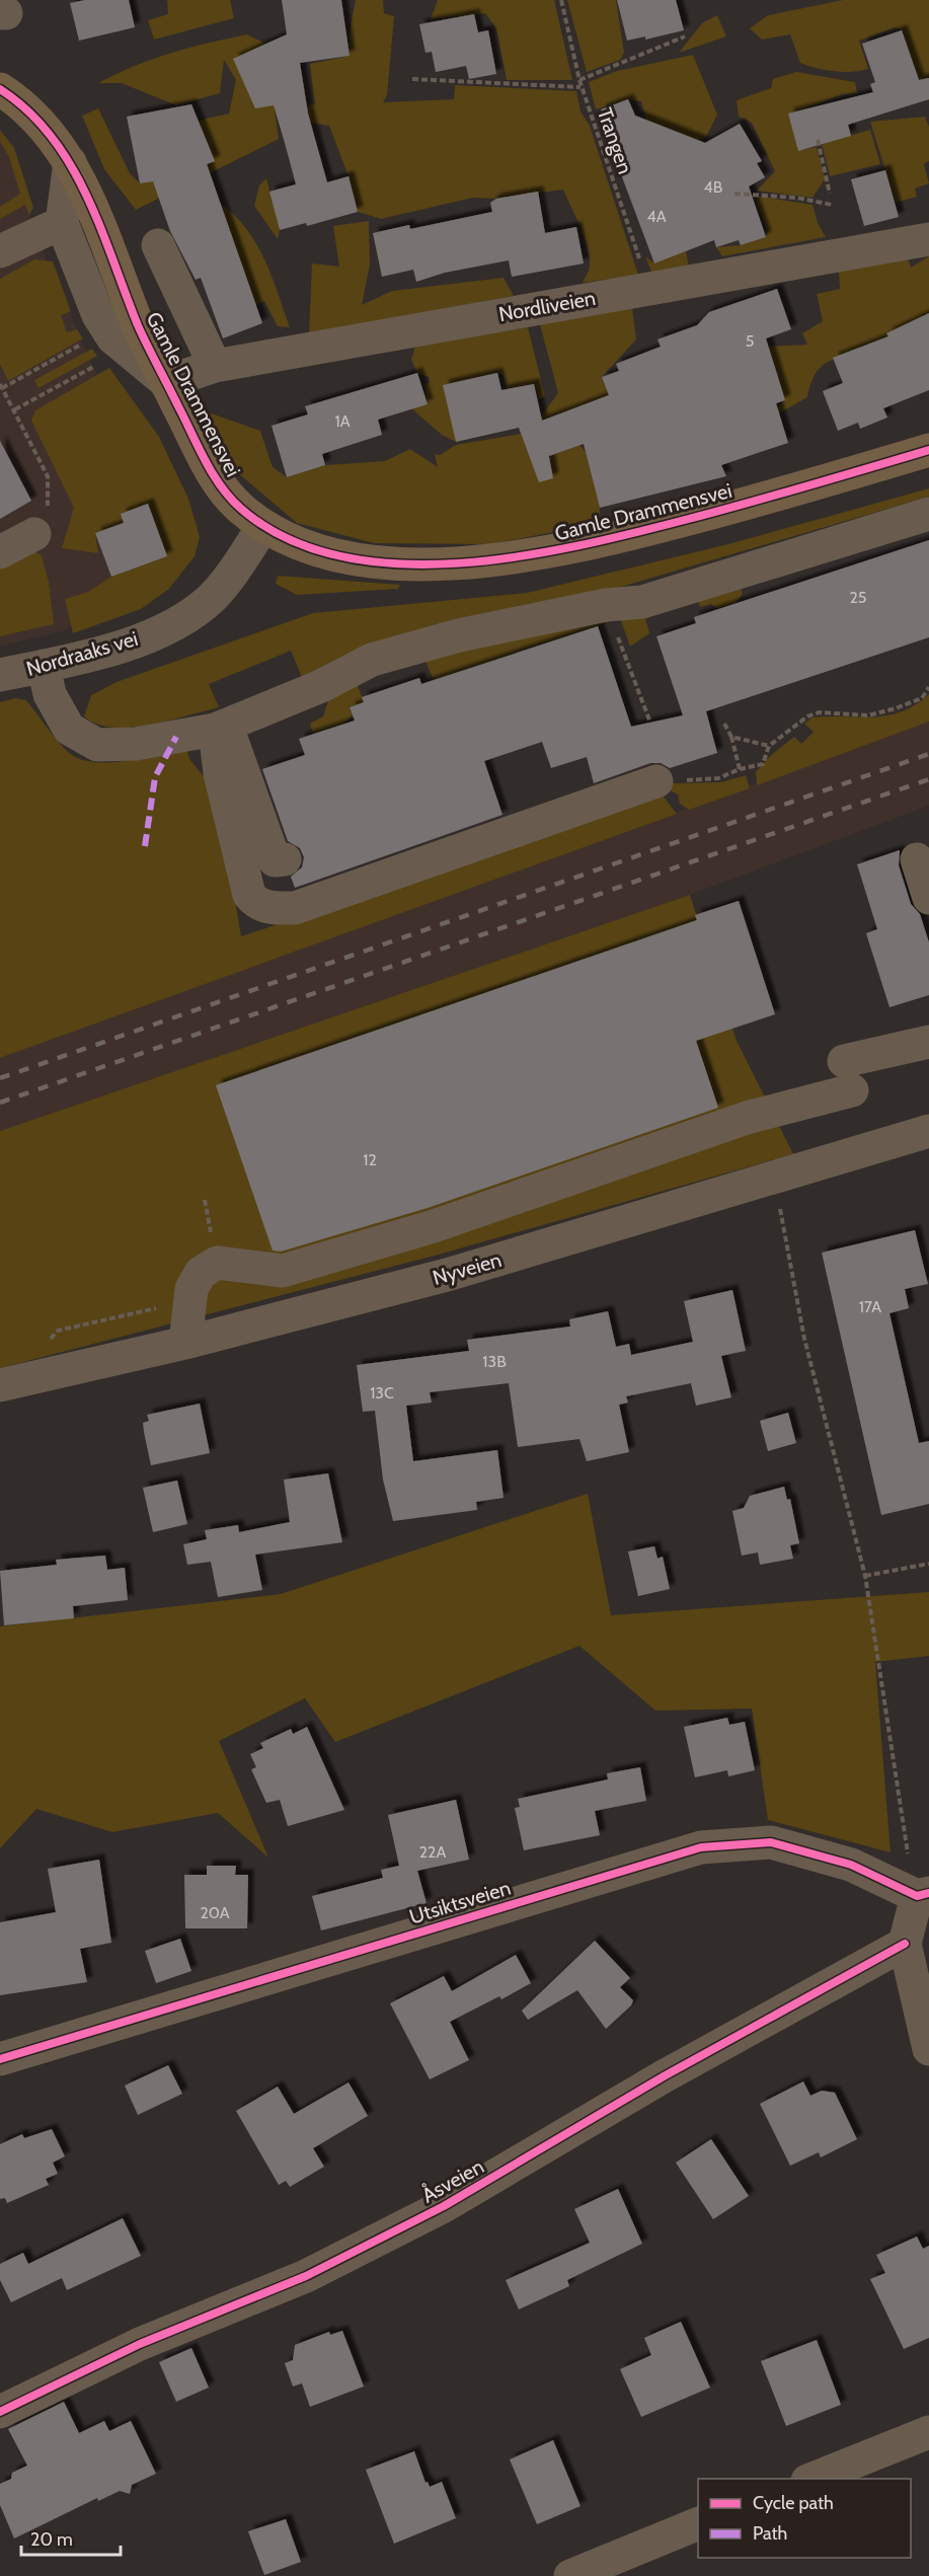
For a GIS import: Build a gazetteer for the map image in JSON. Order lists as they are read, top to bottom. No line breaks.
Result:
{"streets":{"main road":["Gamle Drammensvei"],"street":["Nordliveien","Nordraaks vei","Nyveien","Utsiktsveien","Åsveien"],"path":["Trangen"]},"crossings":[["Trangen","Nordliveien"],["Nordliveien","Gamle Drammensvei"],["Gamle Drammensvei","Nordraaks vei"]],"house_numbers":["4B","4A","5","1A","25","12","17A","13B","13C","22A","20A"],"legend":["Cycle path","Path"],"scale_bar":"20 m"}
